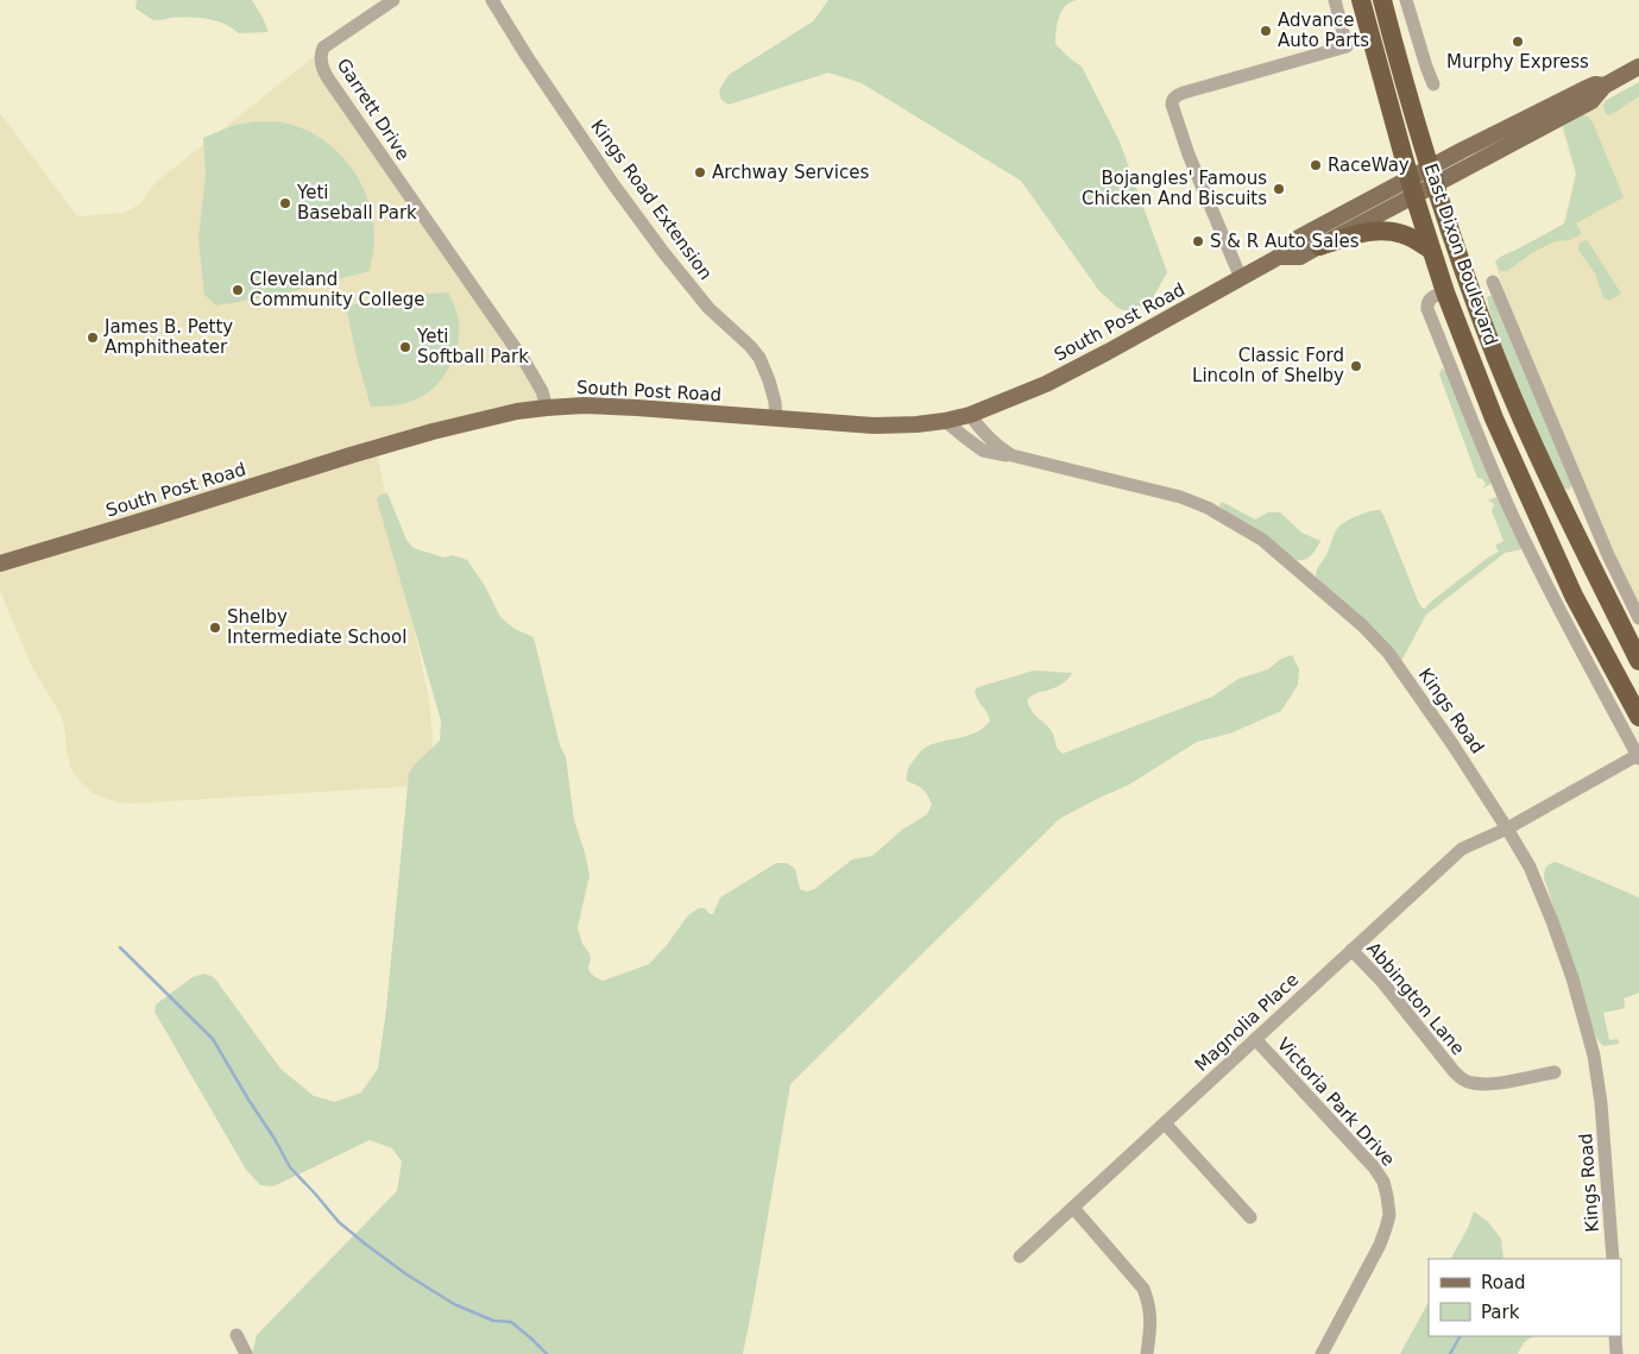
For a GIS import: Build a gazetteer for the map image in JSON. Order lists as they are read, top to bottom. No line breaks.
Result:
{"streets":{"highway":["East Dixon Boulevard"],"main road":["South Post Road"],"street":["Garrett Drive","Kings Road Extension","Kings Road","Abbington Lane","Magnolia Place","Victoria Park Drive"]},"crossings":[["Garrett Drive","South Post Road"],["Kings Road Extension","South Post Road"],["East Dixon Boulevard","South Post Road"],["East Dixon Boulevard","Magnolia Place"],["South Post Road","Kings Road"],["Kings Road","Magnolia Place"],["Abbington Lane","Magnolia Place"],["Magnolia Place","Victoria Park Drive"]],"places":["Advance Auto Parts","Murphy Express","RaceWay","Archway Services","Bojangles' Famous Chicken And Biscuits","Yeti Baseball Park","S & R Auto Sales","Cleveland Community College","James B. Petty Amphitheater","Yeti Softball Park","Classic Ford Lincoln of Shelby","Shelby Intermediate School"],"legend":["Road","Park"]}
